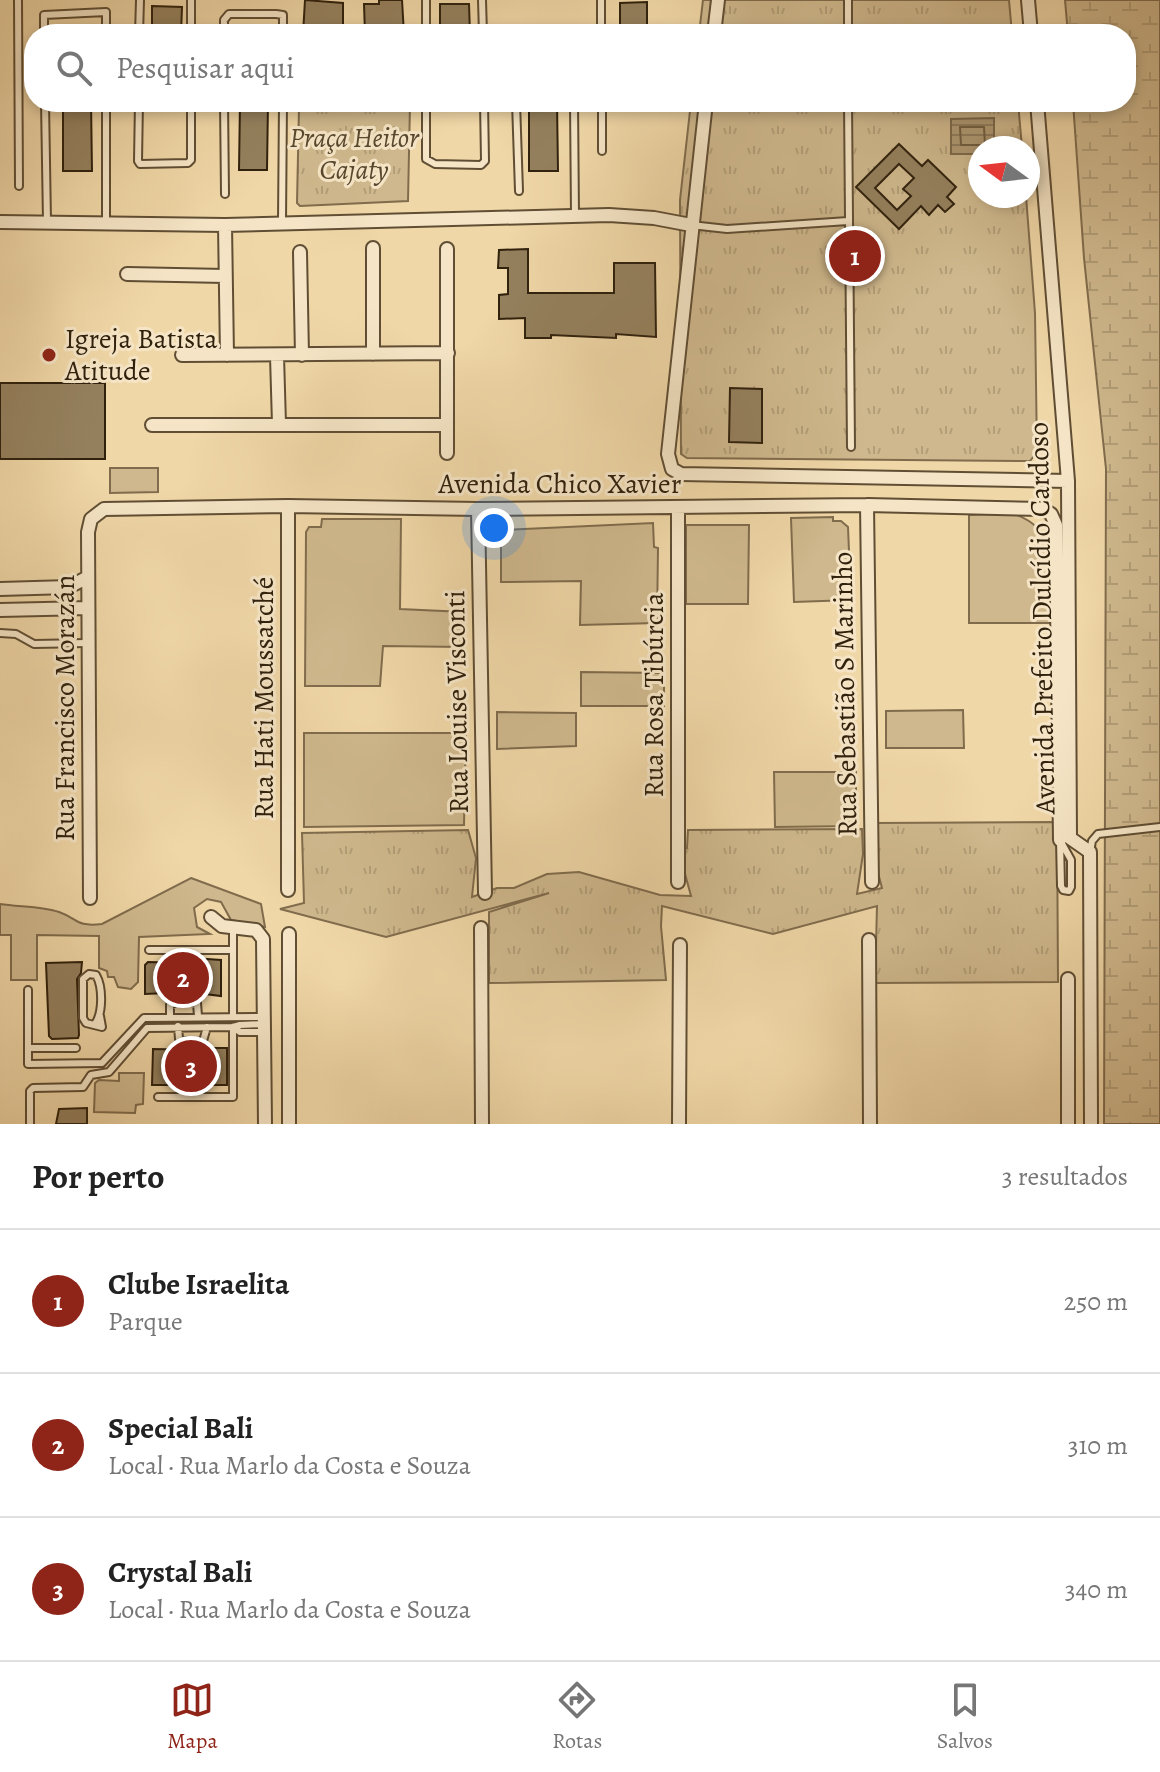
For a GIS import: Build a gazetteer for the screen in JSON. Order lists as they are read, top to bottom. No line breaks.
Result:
{"streets":{"street":["Avenida Chico Xavier","Avenida Prefeito Dulcídio Cardoso","Rua Sebastião S Marinho","Rua Rosa Tibúrcia","Rua Hati Moussatché","Rua Louise Visconti","Rua Francisco Morazán"]},"crossings":[["Avenida Chico Xavier","Avenida Prefeito Dulcídio Cardoso"],["Avenida Chico Xavier","Rua Sebastião S Marinho"],["Avenida Chico Xavier","Rua Rosa Tibúrcia"],["Avenida Chico Xavier","Rua Hati Moussatché"],["Avenida Chico Xavier","Rua Louise Visconti"],["Avenida Chico Xavier","Rua Francisco Morazán"]],"parks":["Praça Heitor Cajaty"],"places":["Igreja Batista Atitude"],"north":"left","page":{"search":"Pesquisar aqui","pins":["1","2","3"],"heading":["Por perto","3 resultados"],"list":[{"mark":"1","name":"Clube Israelita","note":"Parque","value":"250 m"},{"mark":"2","name":"Special Bali","note":"Local · Rua Marlo da Costa e Souza","value":"310 m"},{"mark":"3","name":"Crystal Bali","note":"Local · Rua Marlo da Costa e Souza","value":"340 m"}],"nav":["Mapa","Rotas","Salvos"]}}
